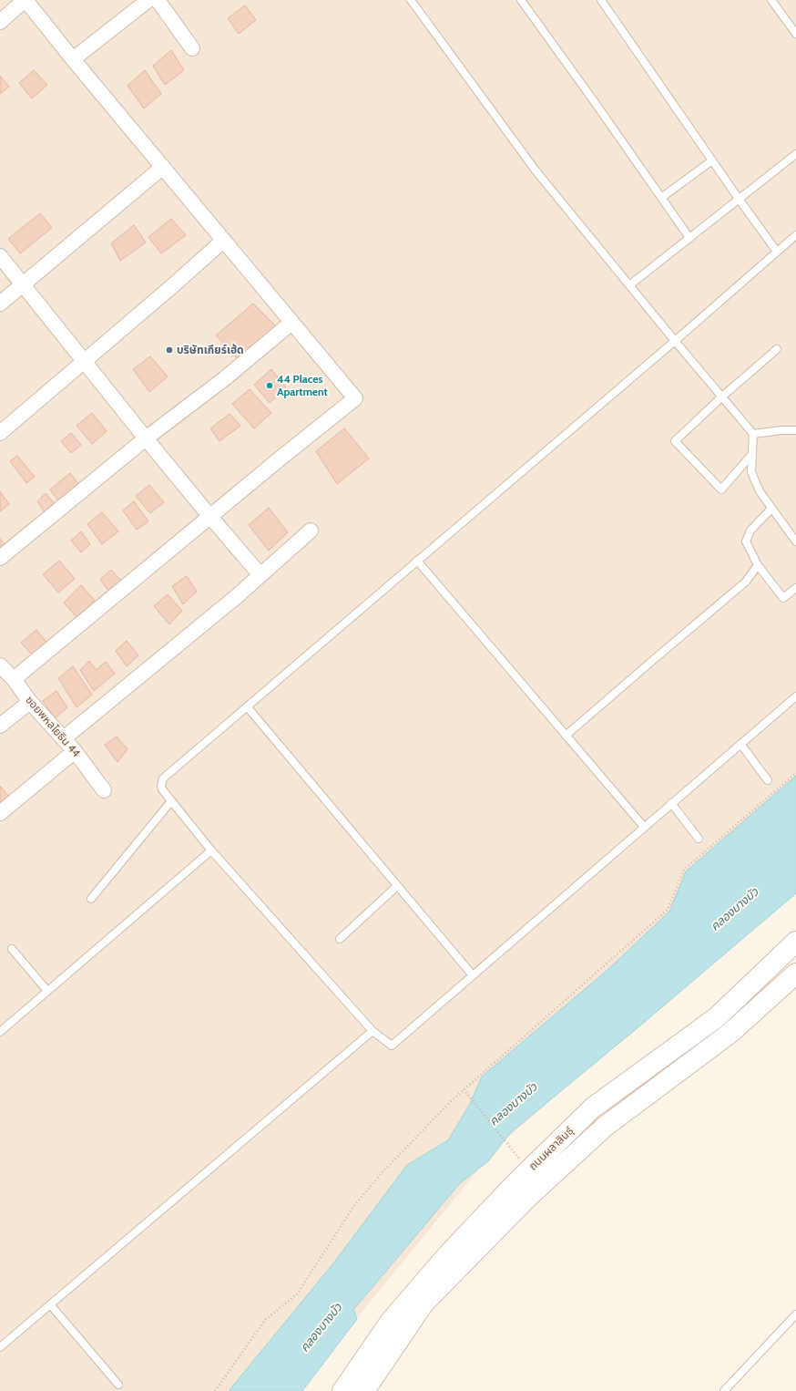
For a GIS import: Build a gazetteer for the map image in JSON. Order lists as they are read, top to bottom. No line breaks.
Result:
{"streets":{"main road":["ถนนผลาสินธุ์"],"street":["ซอยพหลโยธิน 44"]},"water":["คลองบางบัว"],"places":["บริษัทเกียร์เฮ้ด","44 Places Apartment"]}
